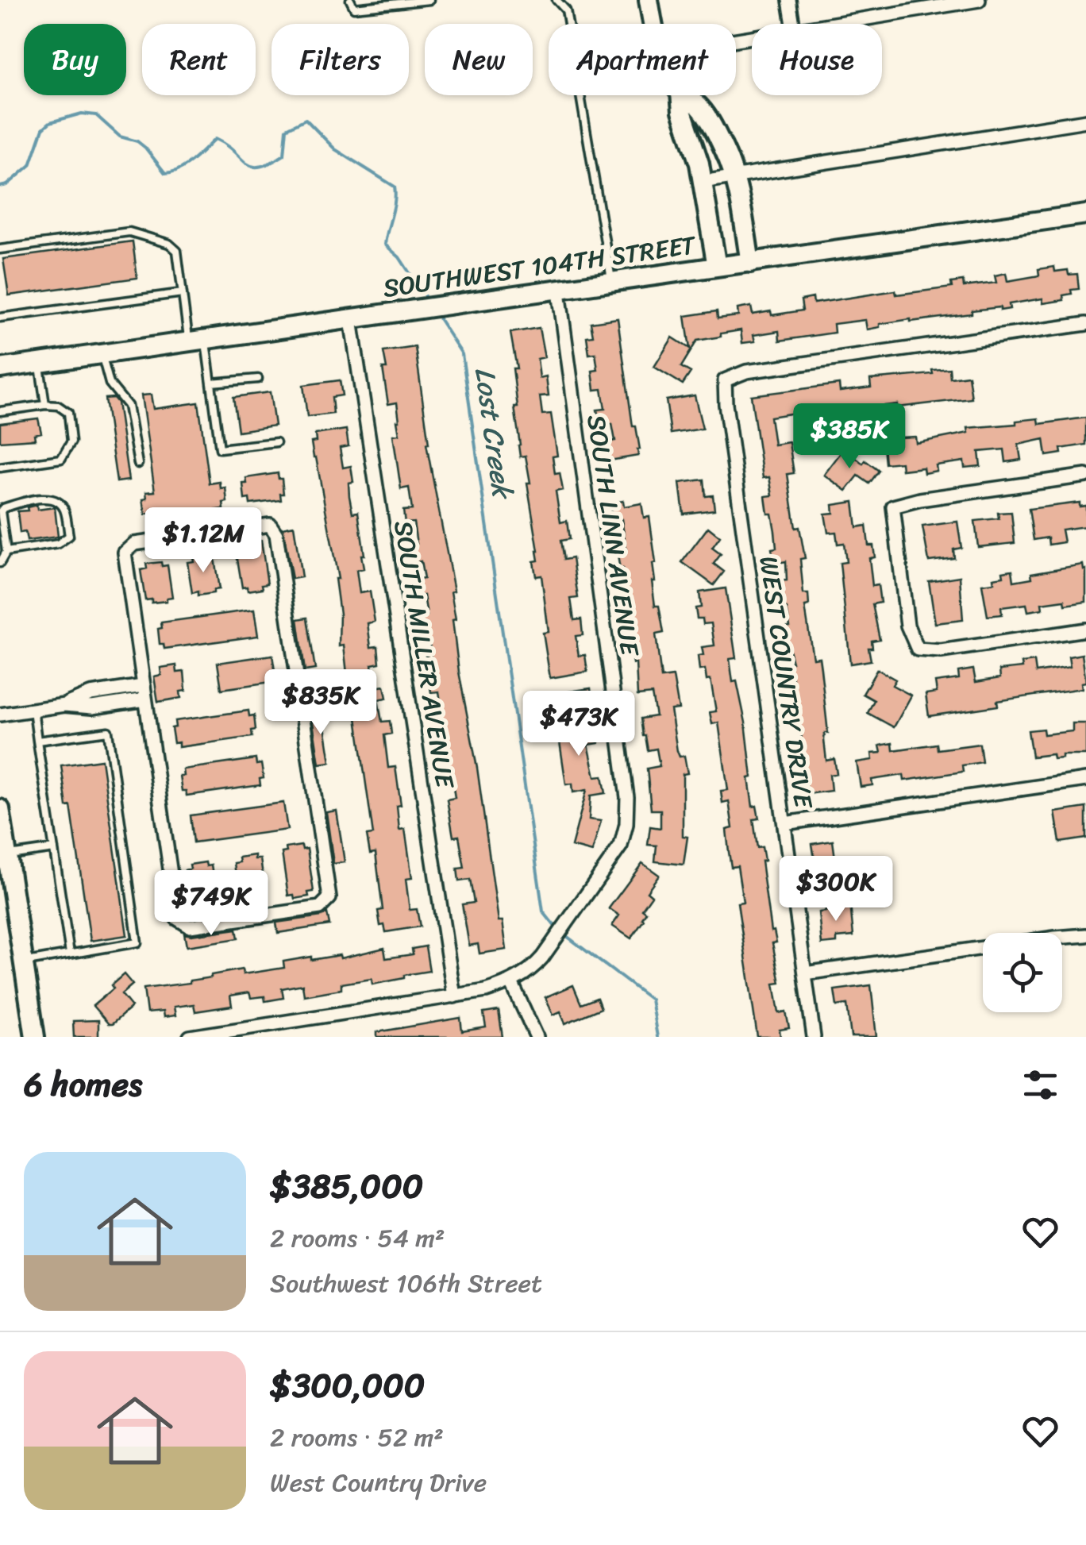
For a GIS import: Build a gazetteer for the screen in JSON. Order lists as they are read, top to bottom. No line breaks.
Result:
{"streets":{"main road":["SOUTHWEST 104TH STREET"],"street":["SOUTH LINN AVENUE","SOUTH MILLER AVENUE","WEST COUNTRY DRIVE"]},"crossings":[["SOUTHWEST 104TH STREET","SOUTH LINN AVENUE"],["SOUTHWEST 104TH STREET","SOUTH MILLER AVENUE"]],"water":["Lost Creek"],"page":{"chip":["Buy","Rent","Filters","New","Apartment","House"],"price":["$385K","$1.12M","$835K","$473K","$300K","$749K"],"heading":"6 homes","list":[{"name":"$385,000","note":"2 rooms · 54 m² · Southwest 106th Street"},{"name":"$300,000","note":"2 rooms · 52 m² · West Country Drive"}]}}
